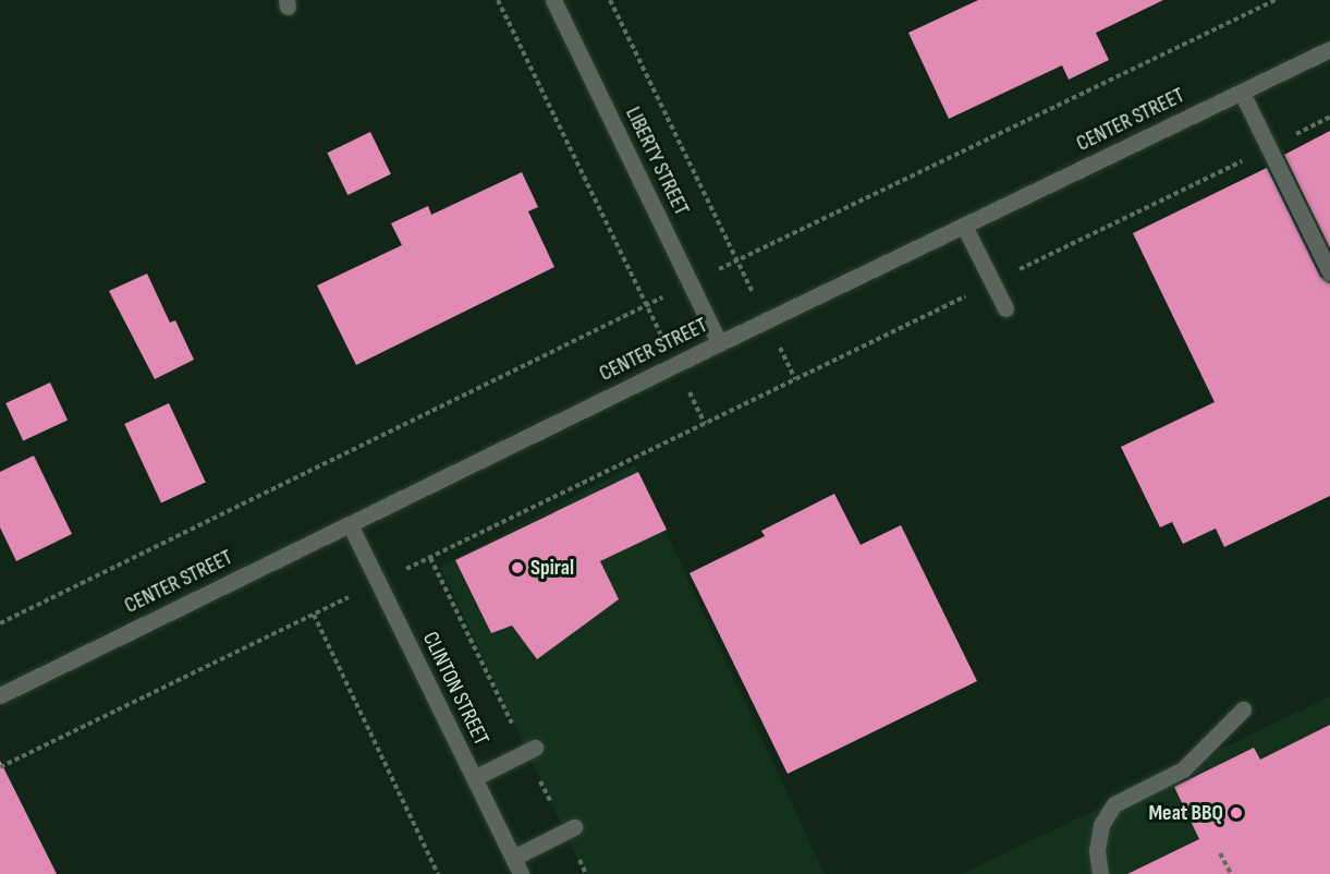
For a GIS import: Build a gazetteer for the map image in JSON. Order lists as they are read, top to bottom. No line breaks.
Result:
{"streets":{"street":["CENTER STREET","LIBERTY STREET","CLINTON STREET"]},"crossings":[["CENTER STREET","LIBERTY STREET"],["CENTER STREET","CLINTON STREET"]],"places":["Spiral","Meat BBQ"]}
